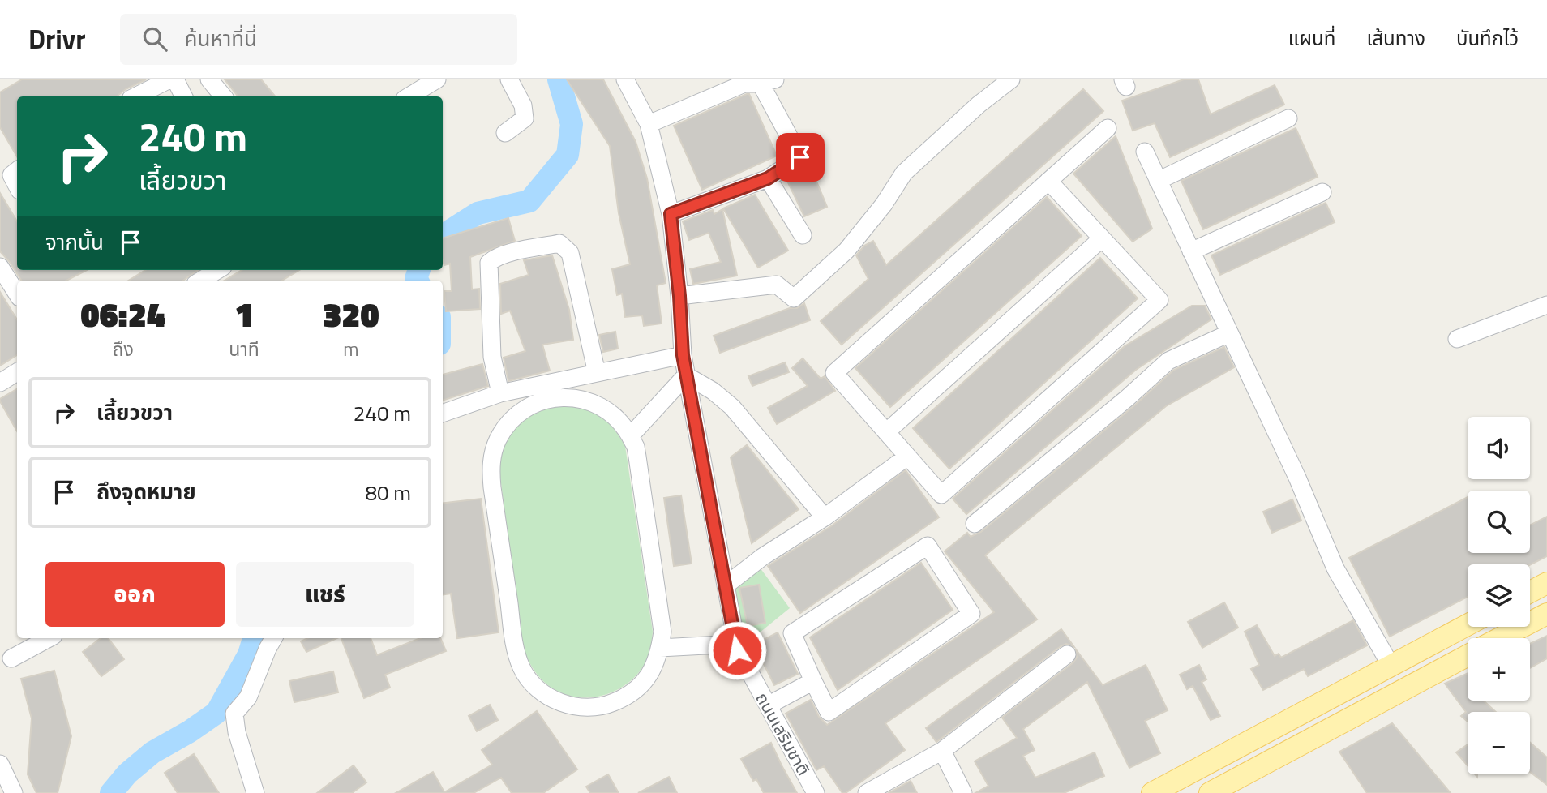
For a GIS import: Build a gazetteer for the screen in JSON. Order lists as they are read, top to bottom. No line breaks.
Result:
{"streets":{"street":["ถนนเสริมชาติ"]},"page":{"header":"Drivr","search":"ค้นหาที่นี่","nav":["แผนที่","เส้นทาง","บันทึกไว้"],"turn":["240 m","เลี้ยวขวา"],"then":"จากนั้น","eta":["06:24","ถึง","1","นาที","320","m"],"list":[{"name":"เลี้ยวขวา","value":"240 m"},{"name":"ถึงจุดหมาย","value":"80 m"}],"map_buttons":["+","−"],"buttons":["ออก","แชร์"]}}
